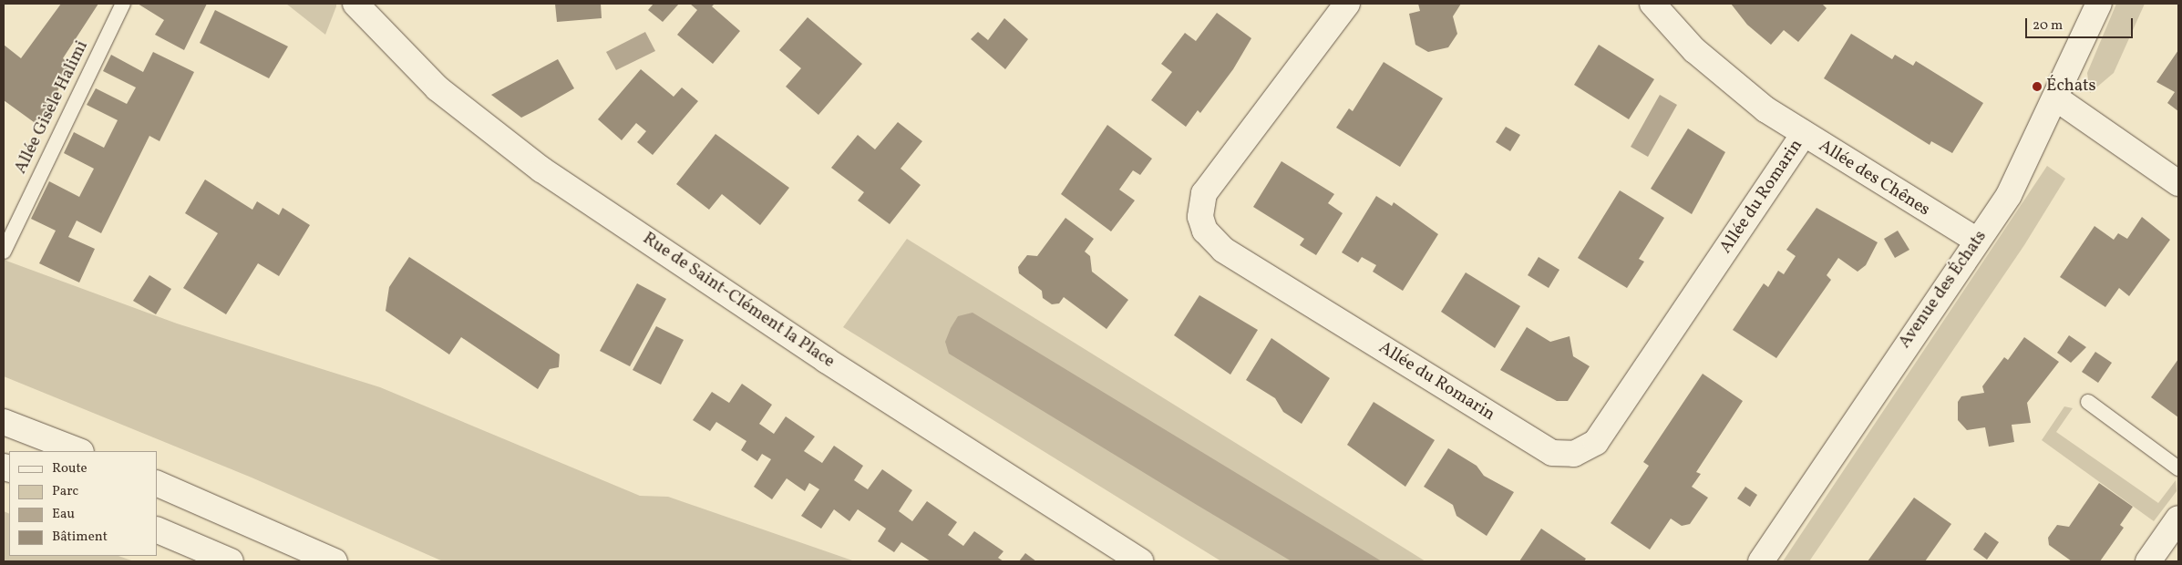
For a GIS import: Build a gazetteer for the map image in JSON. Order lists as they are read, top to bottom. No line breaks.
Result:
{"streets":{"street":["Allée des Chênes","Allée du Romarin","Avenue des Échats","Rue de Saint-Clément la Place"],"lane":["Allée Gisèle Halimi"]},"crossings":[["Allée des Chênes","Allée du Romarin"],["Allée des Chênes","Avenue des Échats"]],"places":["Échats"],"legend":["Route","Parc","Eau","Bâtiment"],"scale_bar":"20 m"}
